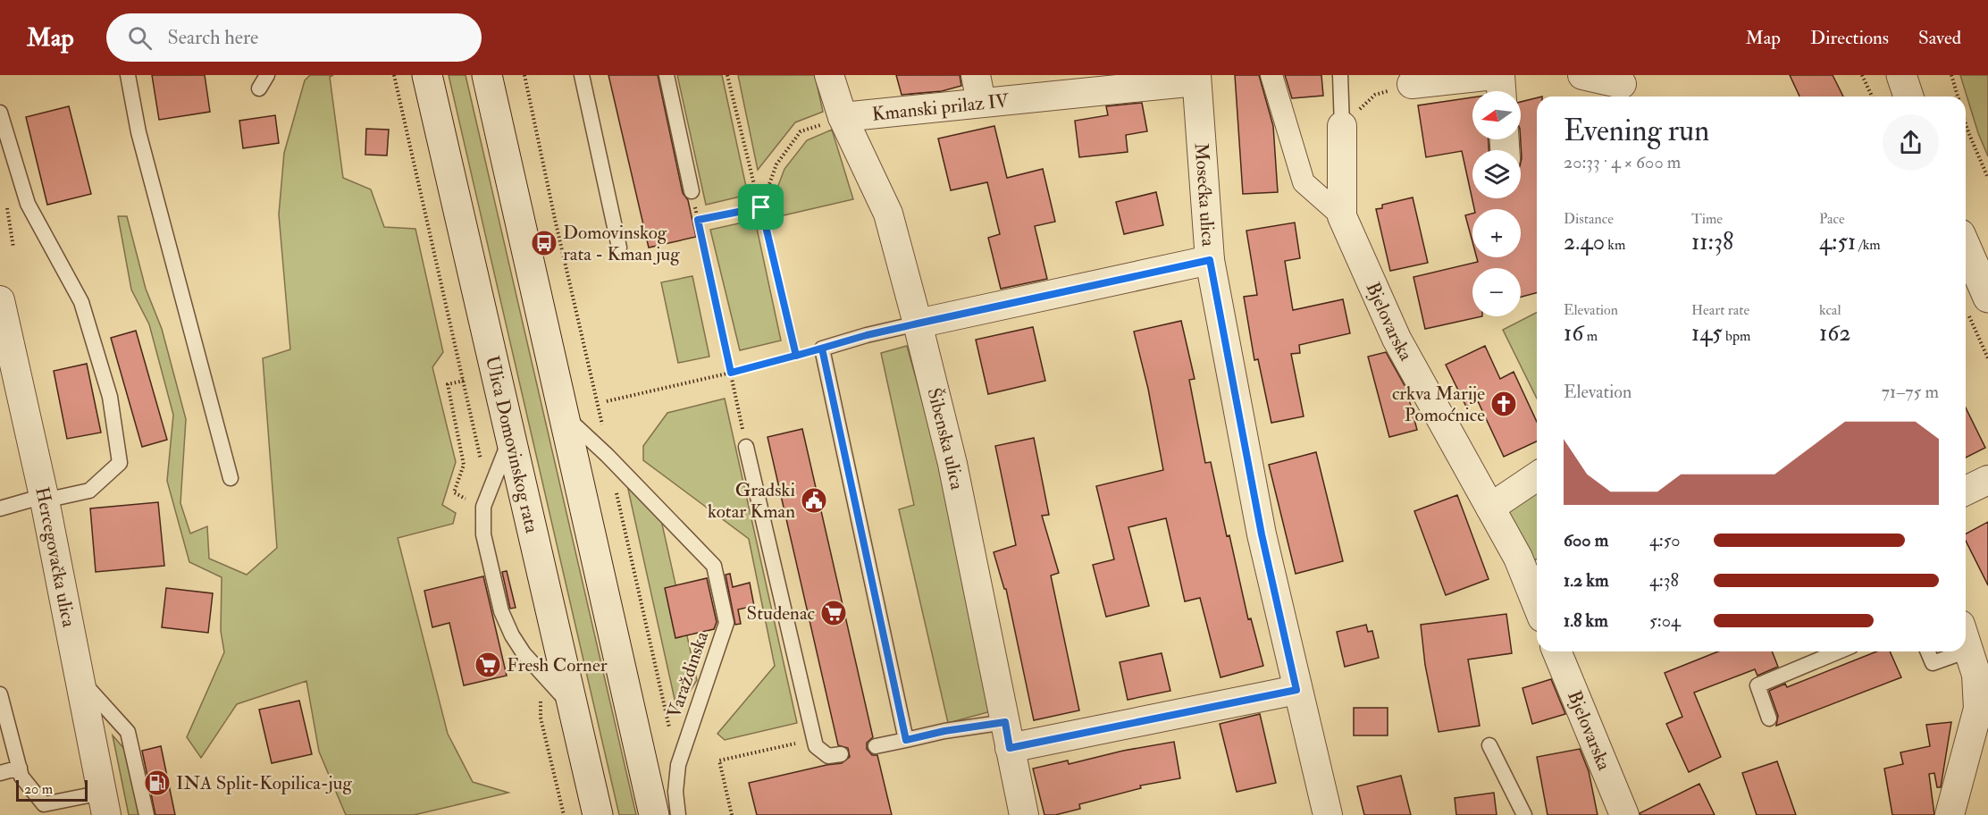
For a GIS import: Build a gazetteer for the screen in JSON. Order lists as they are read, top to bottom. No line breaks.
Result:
{"streets":{"main road":["Ulica Domovinskog rata"],"street":["Kmanski prilaz IV","Mosećka ulica","Bjelovarska","Šibenska ulica","Hercegovačka ulica"],"lane":["Varaždinska"]},"crossings":[["Kmanski prilaz IV","Mosećka ulica"],["Kmanski prilaz IV","Šibenska ulica"]],"places":{"bus stop":["Domovinskog rata - Kman jug"],"church":["crkva Marije Pomoćnice"],"public building":["Gradski kotar Kman"],"supermarket":["Studenac","Fresh Corner"],"fuel station":["INA Split-Kopilica-jug"]},"scale_bar":"20 m","north":"left","page":{"header":"Map","search":"Search here","nav":["Map","Directions","Saved"],"map_buttons":["+","−"],"heading":["Evening run","20:33 · 4 × 600 m"],"stats":[["Distance","2.40 km"],["Time","11:38"],["Pace","4:51 /km"],["Elevation","16 m"],["Heart rate","145 bpm"],["kcal","162"]],"chart":["Elevation","71–75 m"],"list":[{"name":"600 m","note":"4:50"},{"name":"1.2 km","note":"4:38"},{"name":"1.8 km","note":"5:04"}],"scale":"20 m"}}
